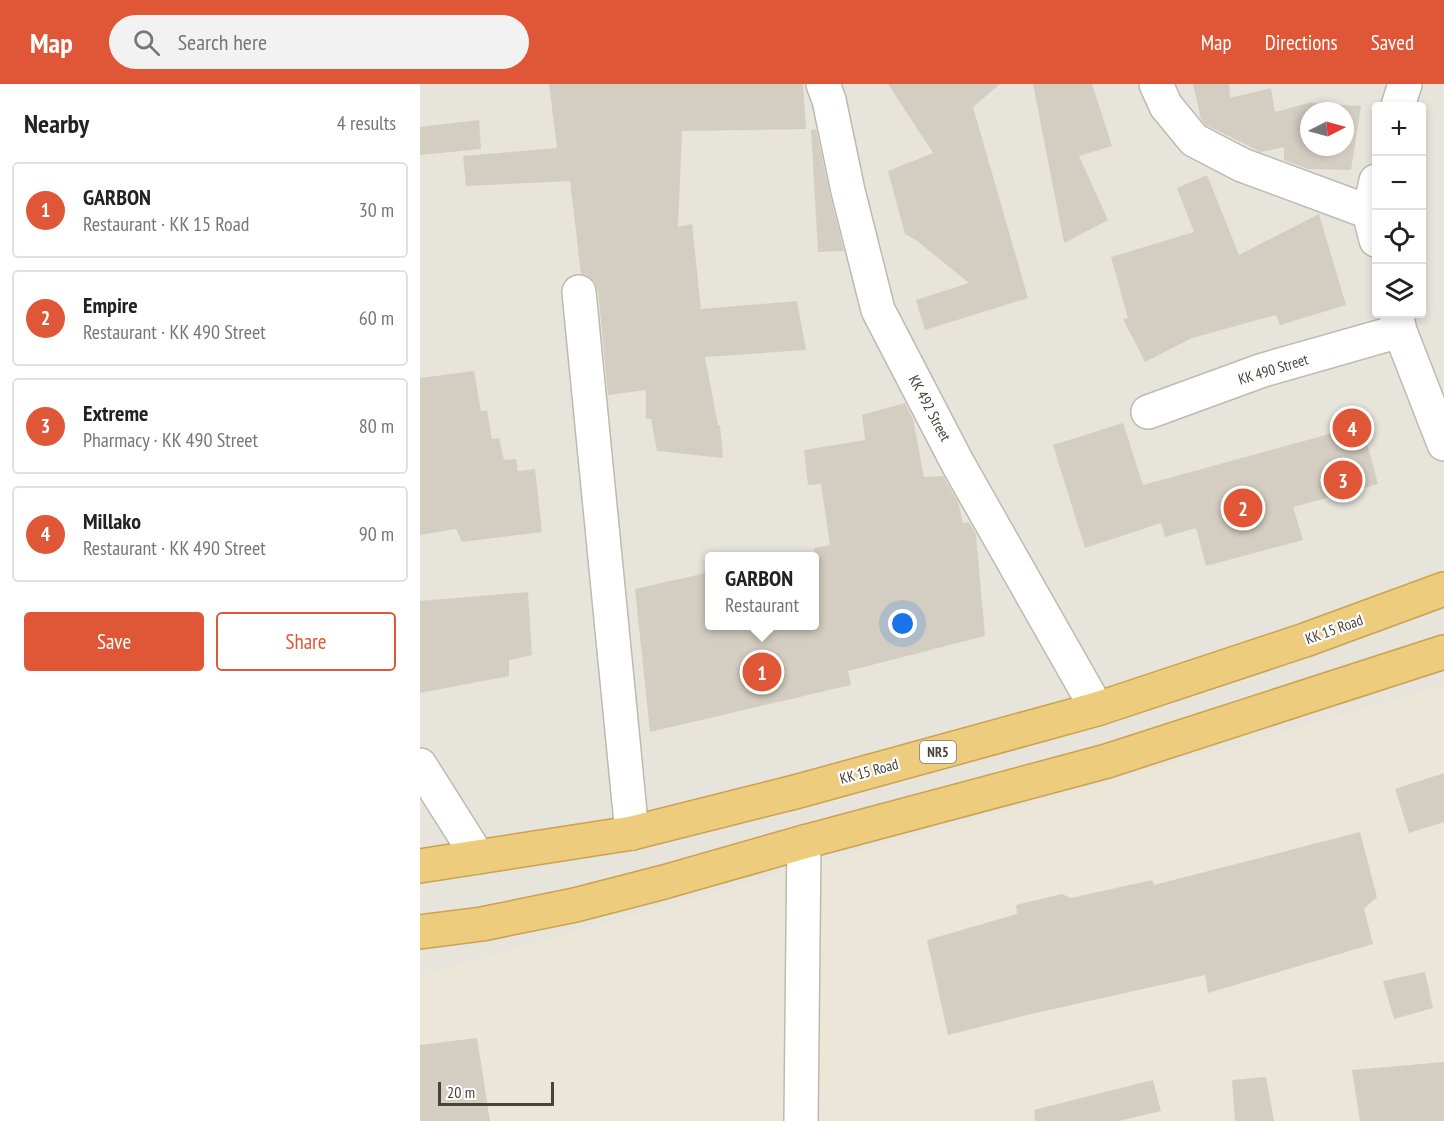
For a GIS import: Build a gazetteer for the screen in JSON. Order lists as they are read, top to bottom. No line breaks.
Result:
{"streets":{"highway":["KK 15 Road","NR5"],"street":["KK 490 Street","KK 492 Street"]},"crossings":[["KK 492 Street","KK 15 Road"]],"scale_bar":"20 m","north":"right","page":{"header":"Map","search":"Search here","nav":["Map","Directions","Saved"],"heading":["Nearby","4 results"],"map_buttons":["+","−"],"list":[{"mark":"1","name":"GARBON","note":"Restaurant · KK 15 Road","value":"30 m"},{"mark":"2","name":"Empire","note":"Restaurant · KK 490 Street","value":"60 m"},{"mark":"3","name":"Extreme","note":"Pharmacy · KK 490 Street","value":"80 m"},{"mark":"4","name":"Millako","note":"Restaurant · KK 490 Street","value":"90 m"}],"pins":["4","3","2","1"],"popup":["GARBON","Restaurant"],"buttons":["Save","Share"],"scale":"20 m"}}
